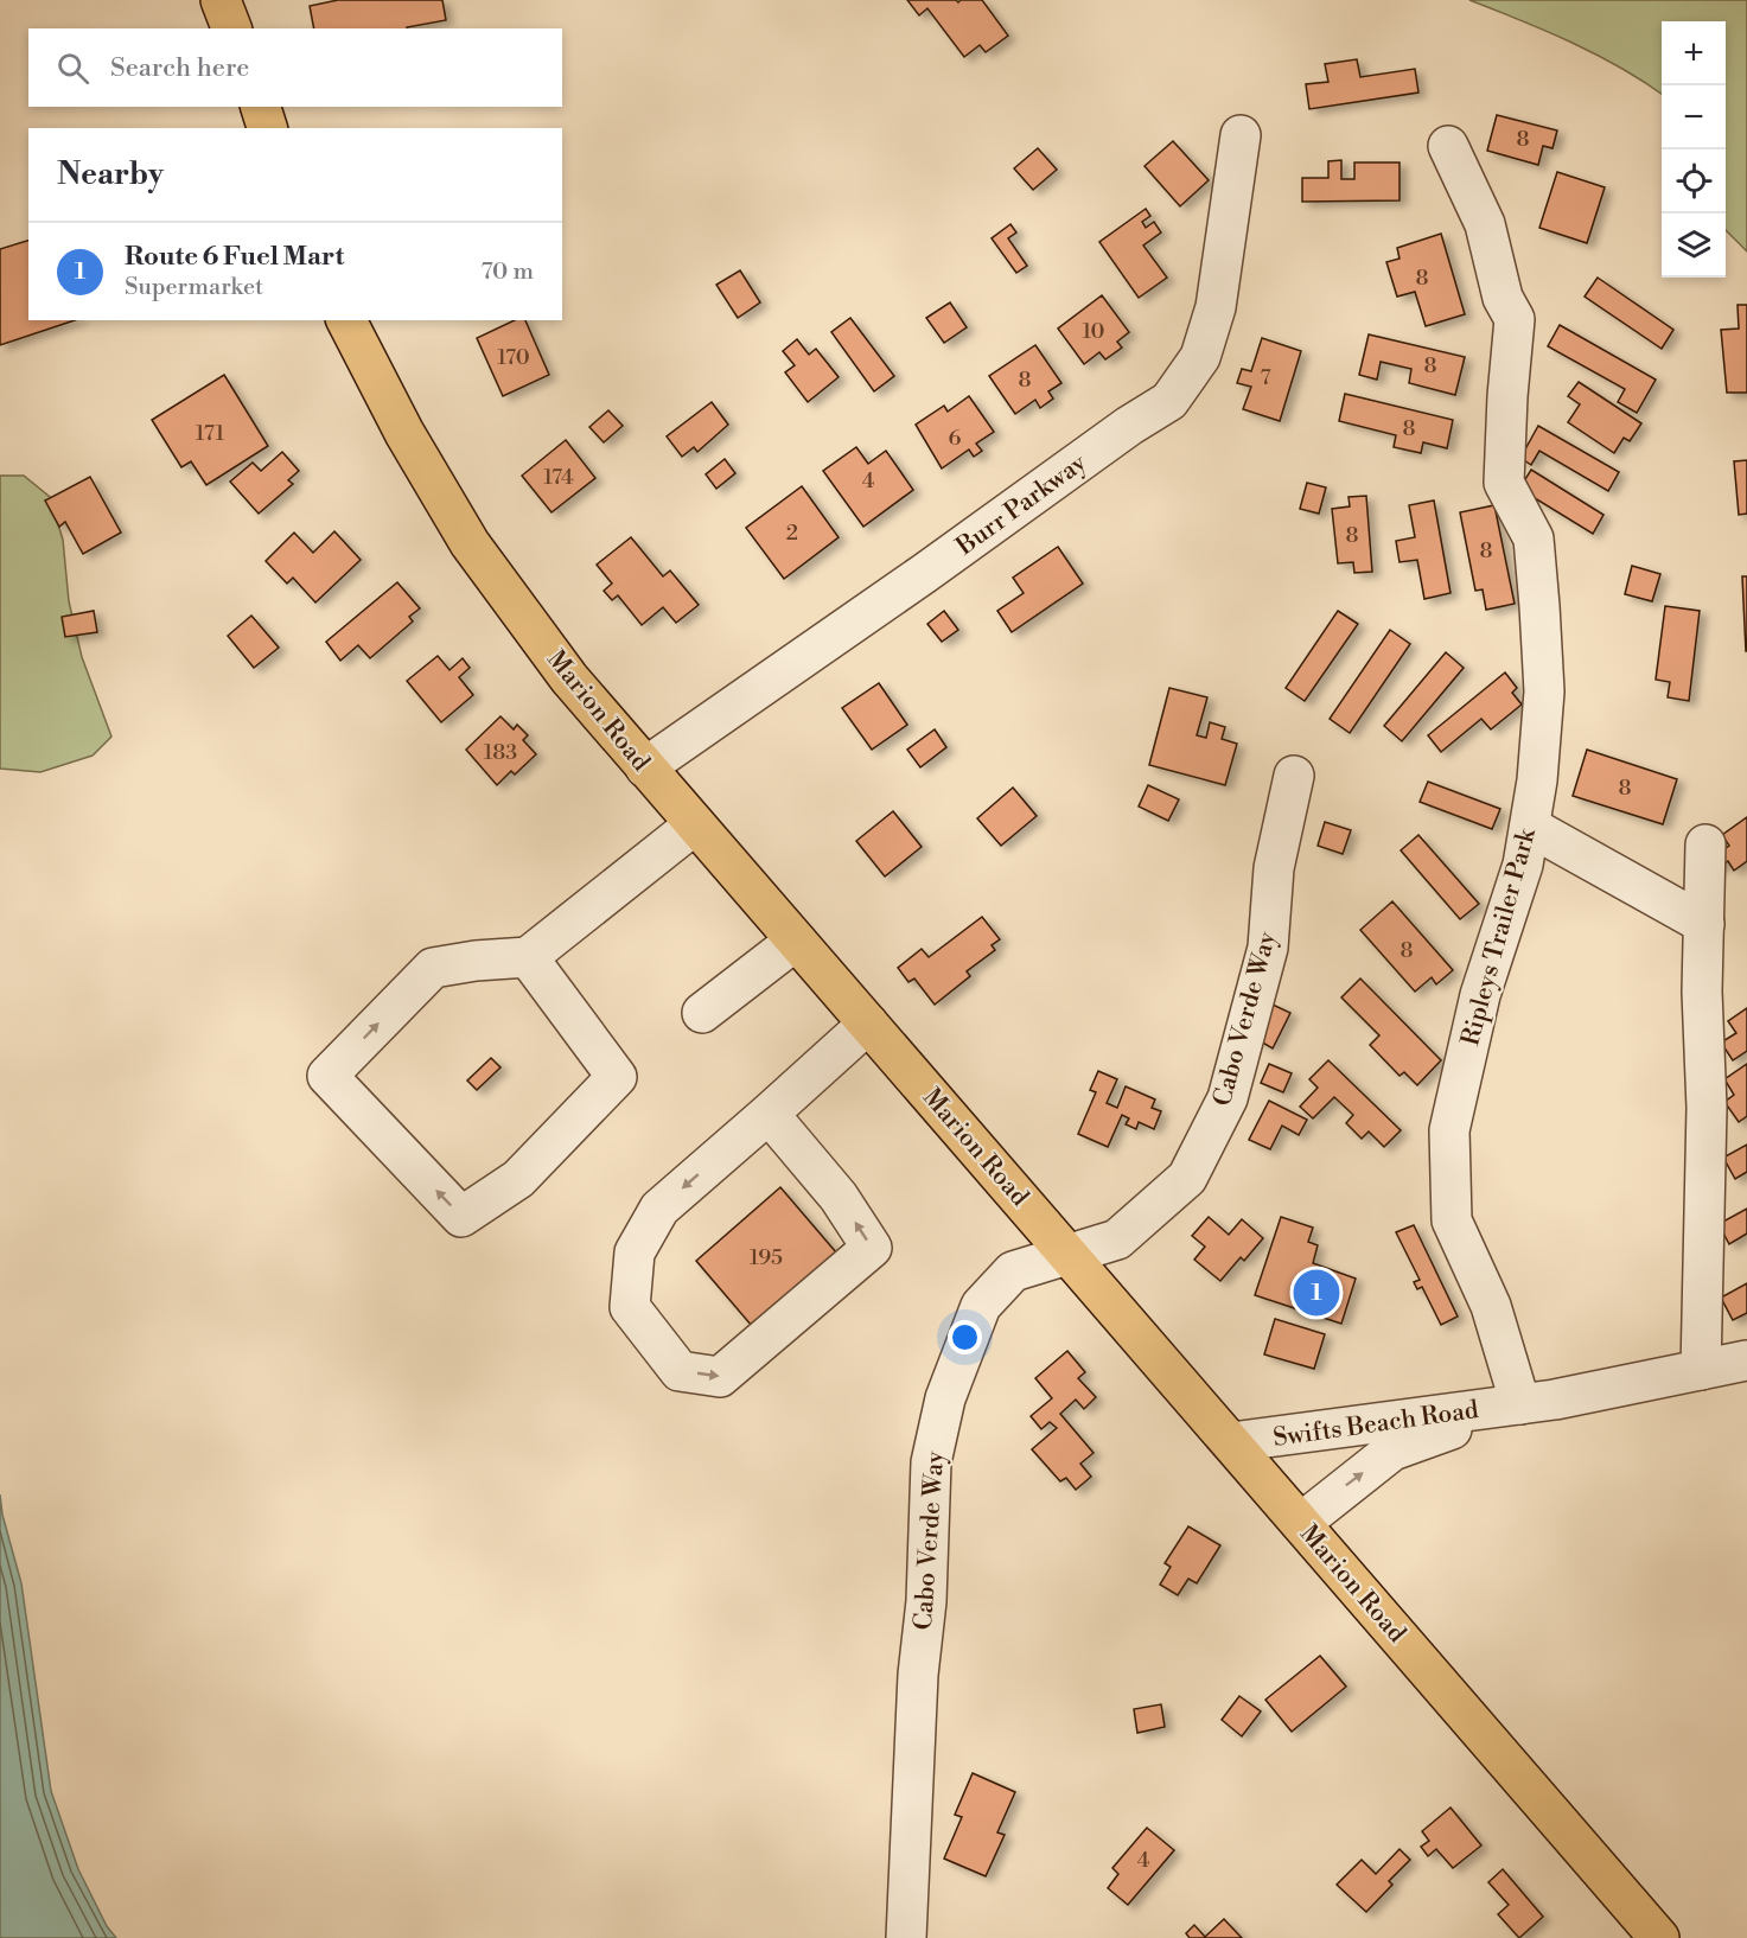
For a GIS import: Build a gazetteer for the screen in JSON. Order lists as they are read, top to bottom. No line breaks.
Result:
{"streets":{"main road":["Marion Road"],"street":["Burr Parkway","Ripleys Trailer Park","Cabo Verde Way","Swifts Beach Road"]},"crossings":[["Burr Parkway","Marion Road"],["Marion Road","Cabo Verde Way"],["Marion Road","Swifts Beach Road"],["Ripleys Trailer Park","Swifts Beach Road"]],"house_numbers":["8","8","10","170","8","7","8","8","171","6","174","4","2","8","8","183","8","8","195","4"],"page":{"map_buttons":["+","−"],"search":"Search here","heading":"Nearby","list":[{"mark":"1","name":"Route 6 Fuel Mart","note":"Supermarket","value":"70 m"}],"pins":"1"}}
